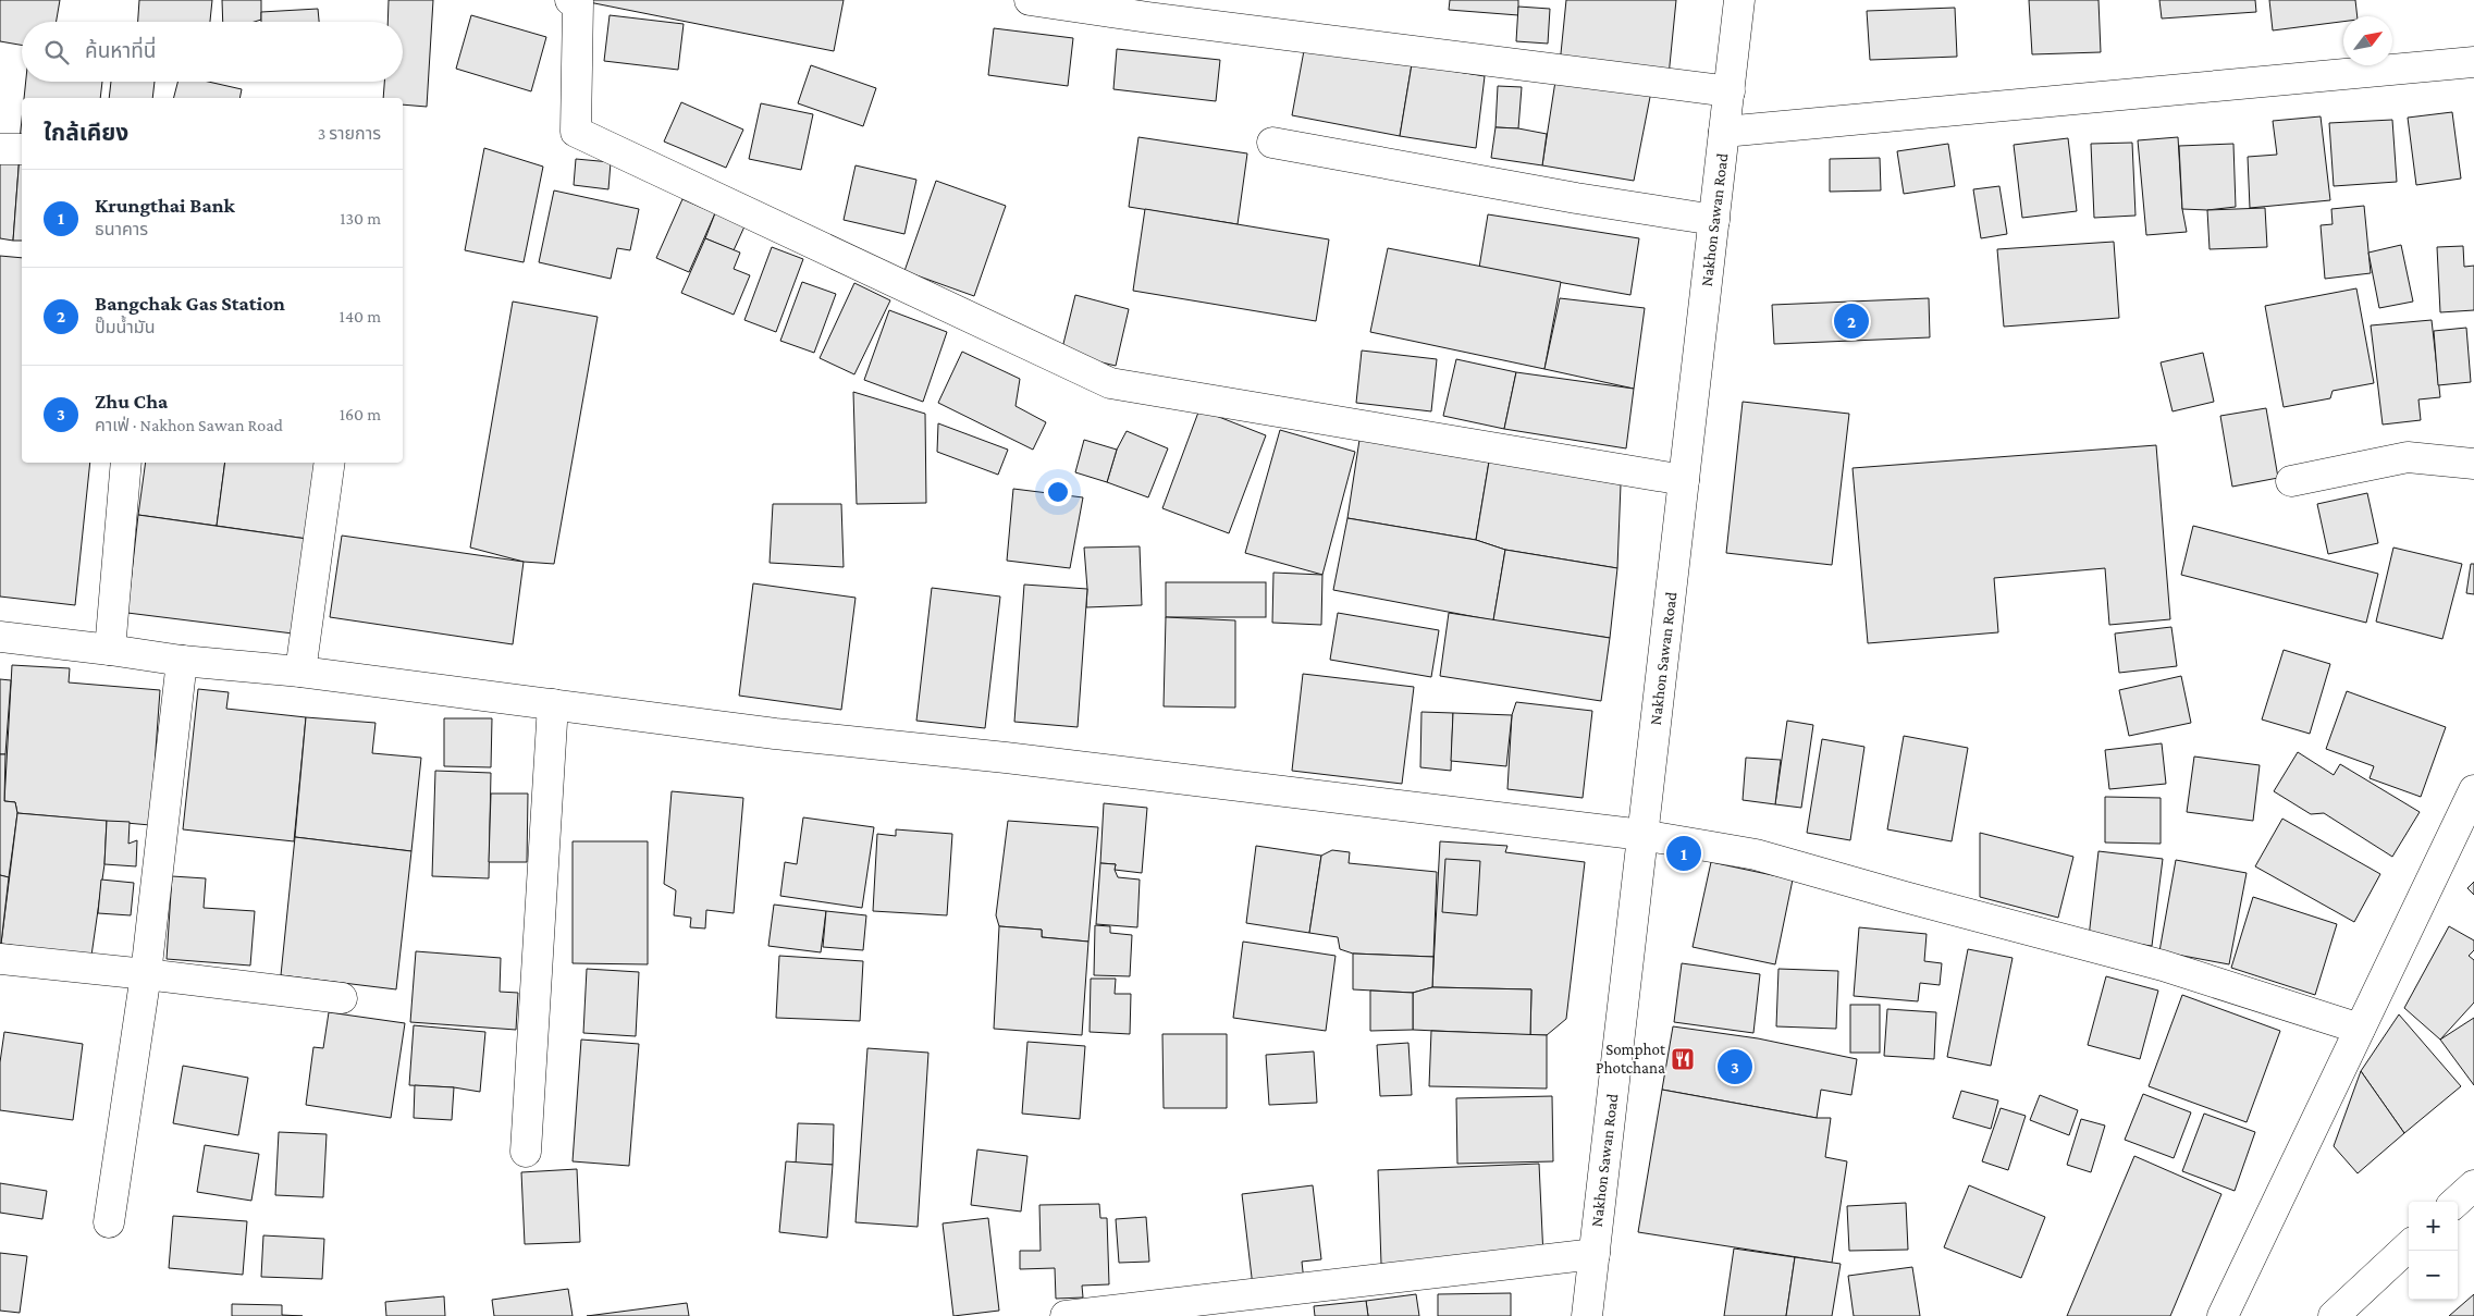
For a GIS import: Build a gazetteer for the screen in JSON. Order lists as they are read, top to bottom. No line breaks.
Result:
{"streets":{"street":["Nakhon Sawan Road"]},"places":{"restaurant":["Somphot Photchana"]},"north":"top right","page":{"search":"ค้นหาที่นี่","heading":["ใกล้เคียง","3 รายการ"],"list":[{"mark":"1","name":"Krungthai Bank","note":"ธนาคาร","value":"130 m"},{"mark":"2","name":"Bangchak Gas Station","note":"ปั๊มน้ำมัน","value":"140 m"},{"mark":"3","name":"Zhu Cha","note":"คาเฟ่ · Nakhon Sawan Road","value":"160 m"}],"pins":["2","1","3"],"map_buttons":["+","−"]}}
